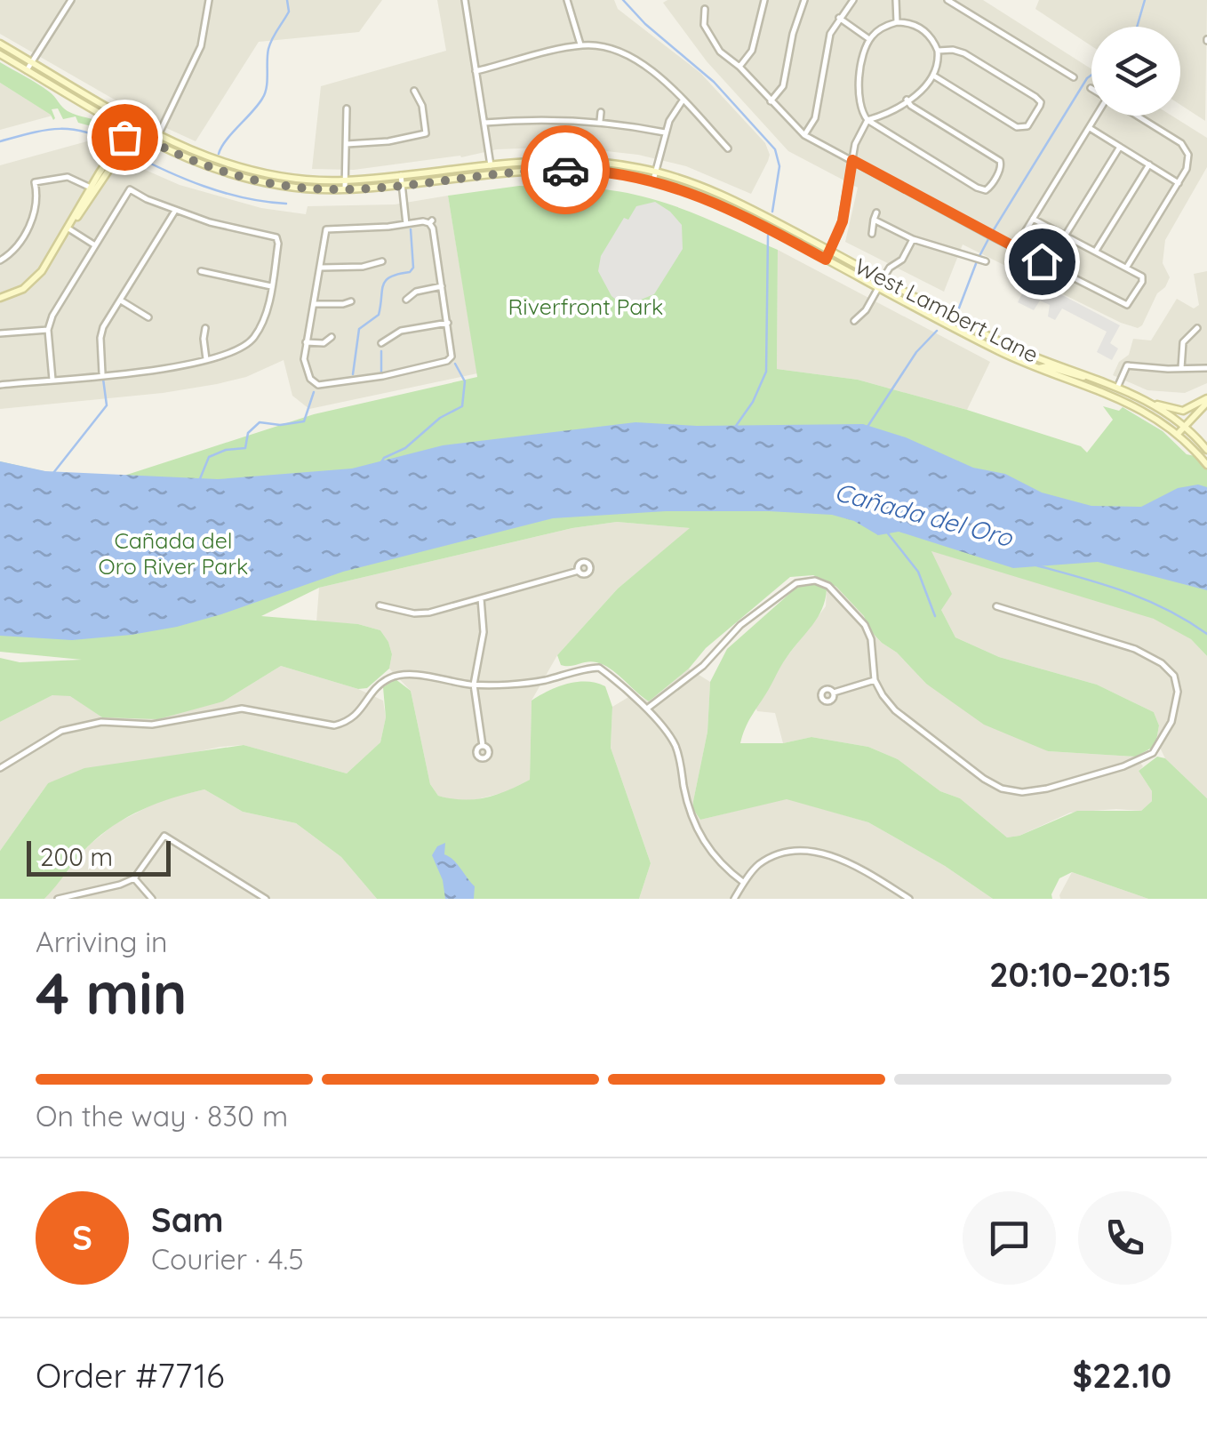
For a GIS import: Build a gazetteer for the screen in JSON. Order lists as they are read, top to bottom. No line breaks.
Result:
{"streets":{"main road":["West Lambert Lane"]},"water":["Cañada del Oro"],"parks":["Riverfront Park","Cañada del Oro River Park"],"scale_bar":"200 m","page":{"scale":"200 m","heading":["4 min","Arriving in","20:10–20:15"],"panel":["Sam","Courier · 4.5","Order #7716","$22.10"],"bar":"On the way · 830 m","round":"S"}}
